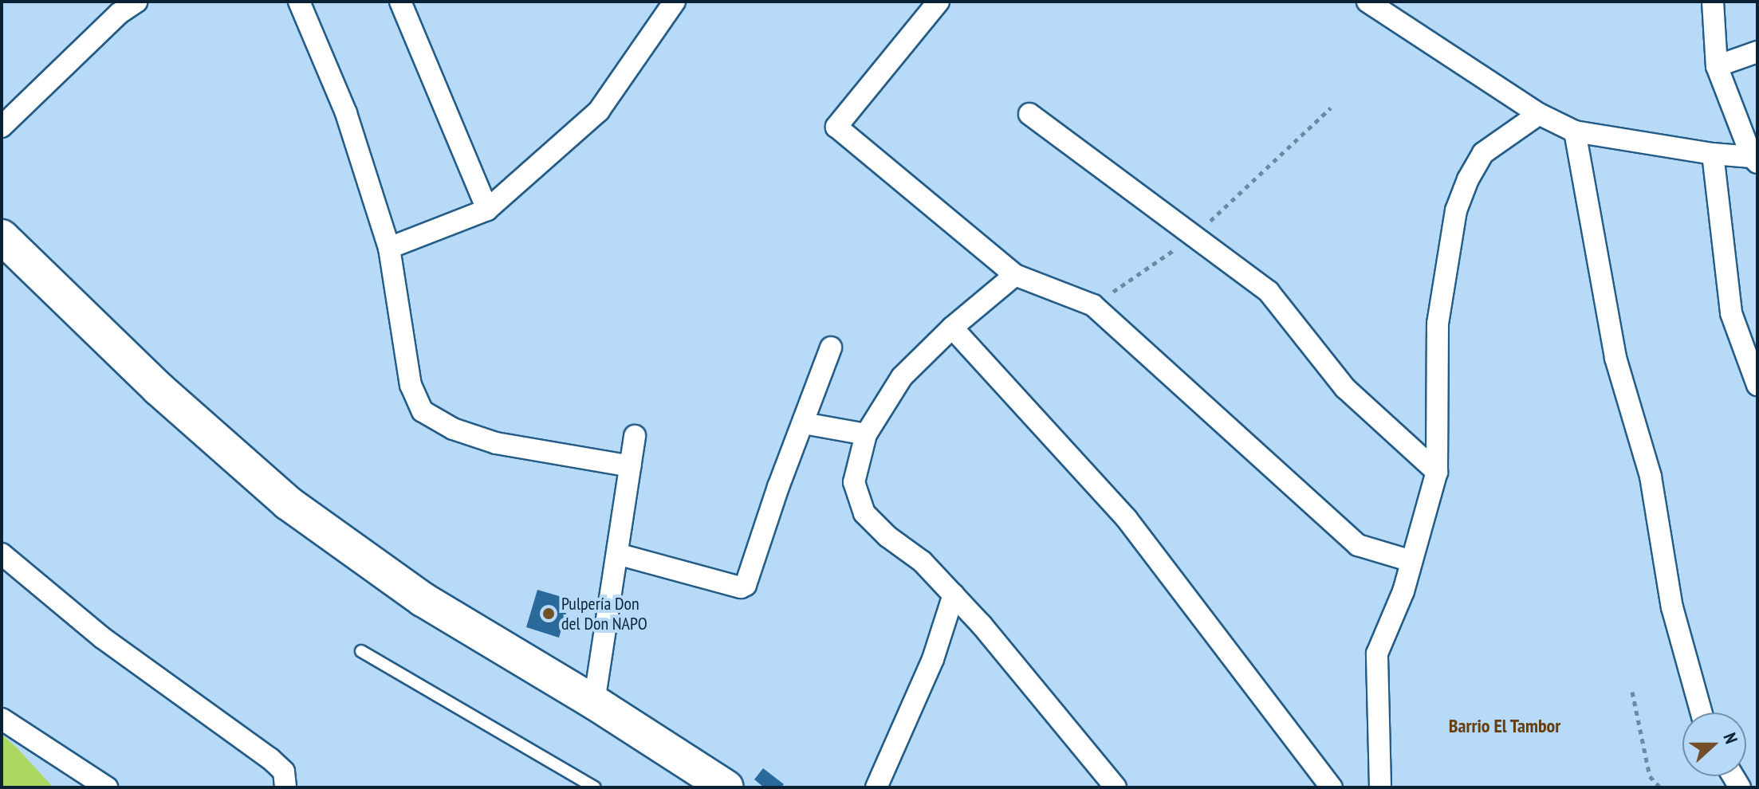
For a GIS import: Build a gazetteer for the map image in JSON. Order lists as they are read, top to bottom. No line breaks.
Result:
{"districts":["Barrio El Tambor"],"places":["Pulpería Don del Don NAPO"],"north":"right"}
